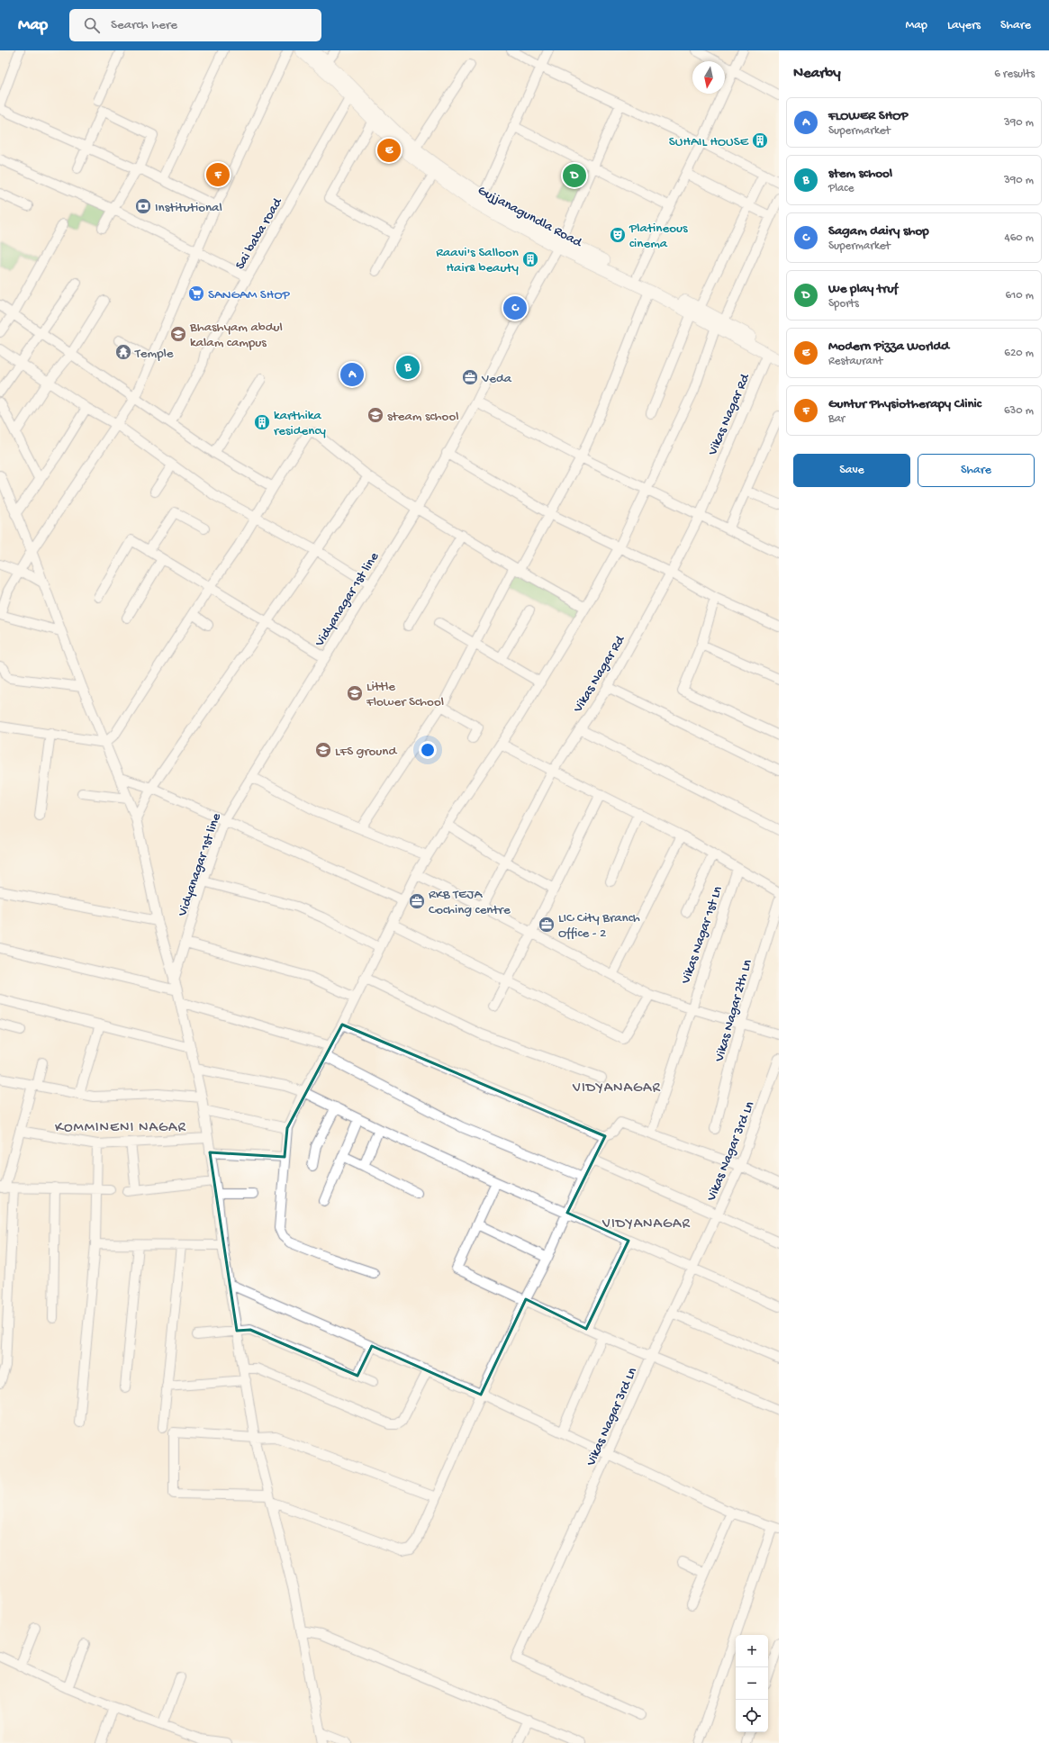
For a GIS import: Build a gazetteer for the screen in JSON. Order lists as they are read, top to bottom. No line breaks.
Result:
{"streets":{"main road":["Gujjanagundla Road"],"street":["Sai baba road","Vikas Nagar Rd","Vidyanagar 1st line","Vikas Nagar 1st Ln","Vikas Nagar 2th Ln","Vikas Nagar 3rd Ln"]},"crossings":[["Gujjanagundla Road","Sai baba road"],["Gujjanagundla Road","Vikas Nagar Rd"],["Gujjanagundla Road","Vidyanagar 1st line"]],"districts":["VIDYANAGAR","KOMMINENI NAGAR","VIDYANAGAR"],"places":{"building":["SUHAIL HOUSE","Raavi's Salloon Hair& beauty","karthika residency"],"bank":["Institutional"],"theatre":["Platineous cinema"],"supermarket":["SANGAM SHOP"],"school or university":["Bhashyam abdul kalam campus","steam school","Little Flower School","LFS ground"],"temple":["Temple"],"office":["Veda","RKB TEJA Coching centre","LIC City Branch Office - 2"]},"north":"bottom","page":{"header":"Map","search":"Search here","nav":["Map","Layers","Share"],"heading":["Nearby","6 results"],"list":[{"mark":"A","name":"FLOWER SHOP","note":"Supermarket","value":"390 m"},{"mark":"B","name":"stem school","note":"Place","value":"390 m"},{"mark":"C","name":"Sagam dairy shop","note":"Supermarket","value":"460 m"},{"mark":"D","name":"We play truf","note":"Sports","value":"610 m"},{"mark":"E","name":"Modern Pizza Worldd","note":"Restaurant","value":"620 m"},{"mark":"F","name":"Guntur Physiotherapy Clinic","note":"Bar","value":"630 m"}],"pins":["E","F","D","C","B","A"],"buttons":["Save","Share"],"map_buttons":["+","−"]}}
